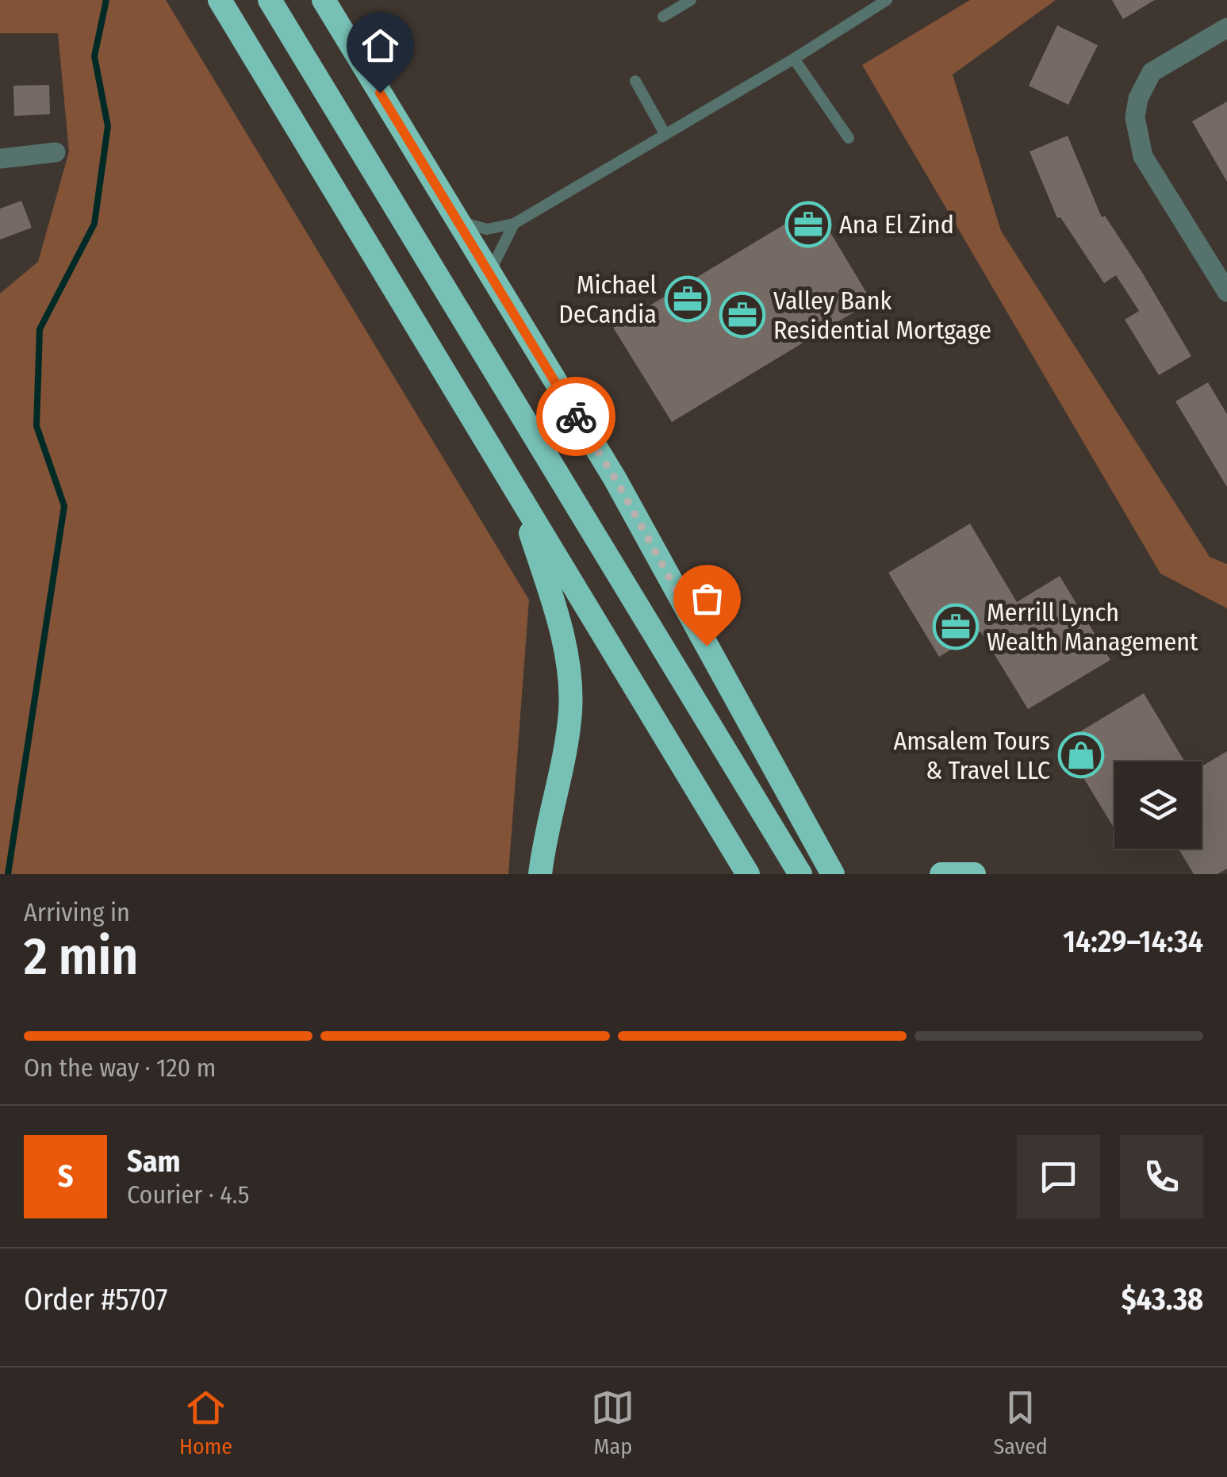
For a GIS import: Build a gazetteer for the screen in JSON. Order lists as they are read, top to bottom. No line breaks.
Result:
{"places":{"office":["Ana El Zind","Michael DeCandia","Valley Bank Residential Mortgage","Merrill Lynch Wealth Management"],"shop":["Amsalem Tours & Travel LLC"]},"page":{"heading":["2 min","Arriving in","14:29–14:34"],"panel":["Sam","Courier · 4.5","Order #5707","$43.38"],"bar":"On the way · 120 m","round":"S","tabs":["Home","Map","Saved"]}}
